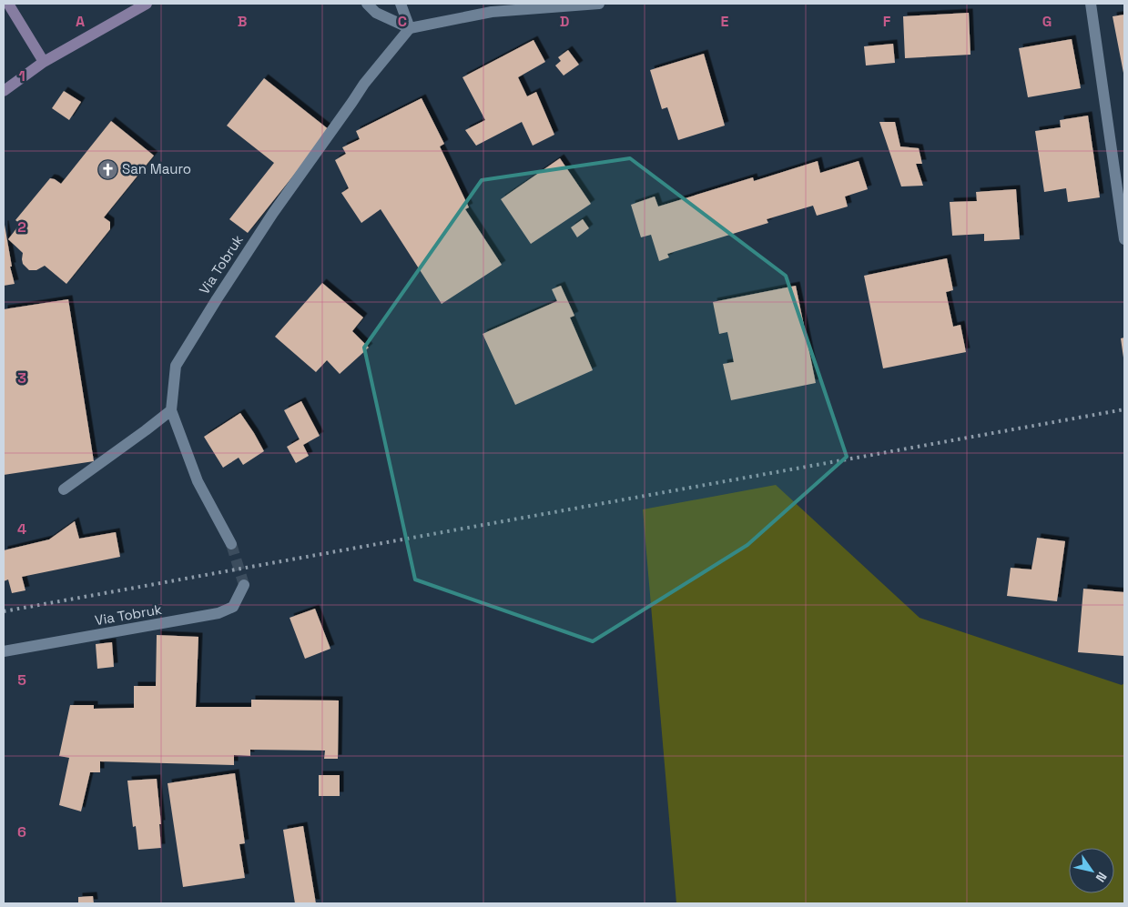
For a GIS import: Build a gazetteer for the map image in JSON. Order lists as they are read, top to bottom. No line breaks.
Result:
{"streets":{"street":["Via Tobruk"]},"places":{"church":["San Mauro"]},"north":"bottom right","grid":{"columns":["A","B","C","D","E","F","G"],"rows":["1","2","3","4","5","6"]}}
